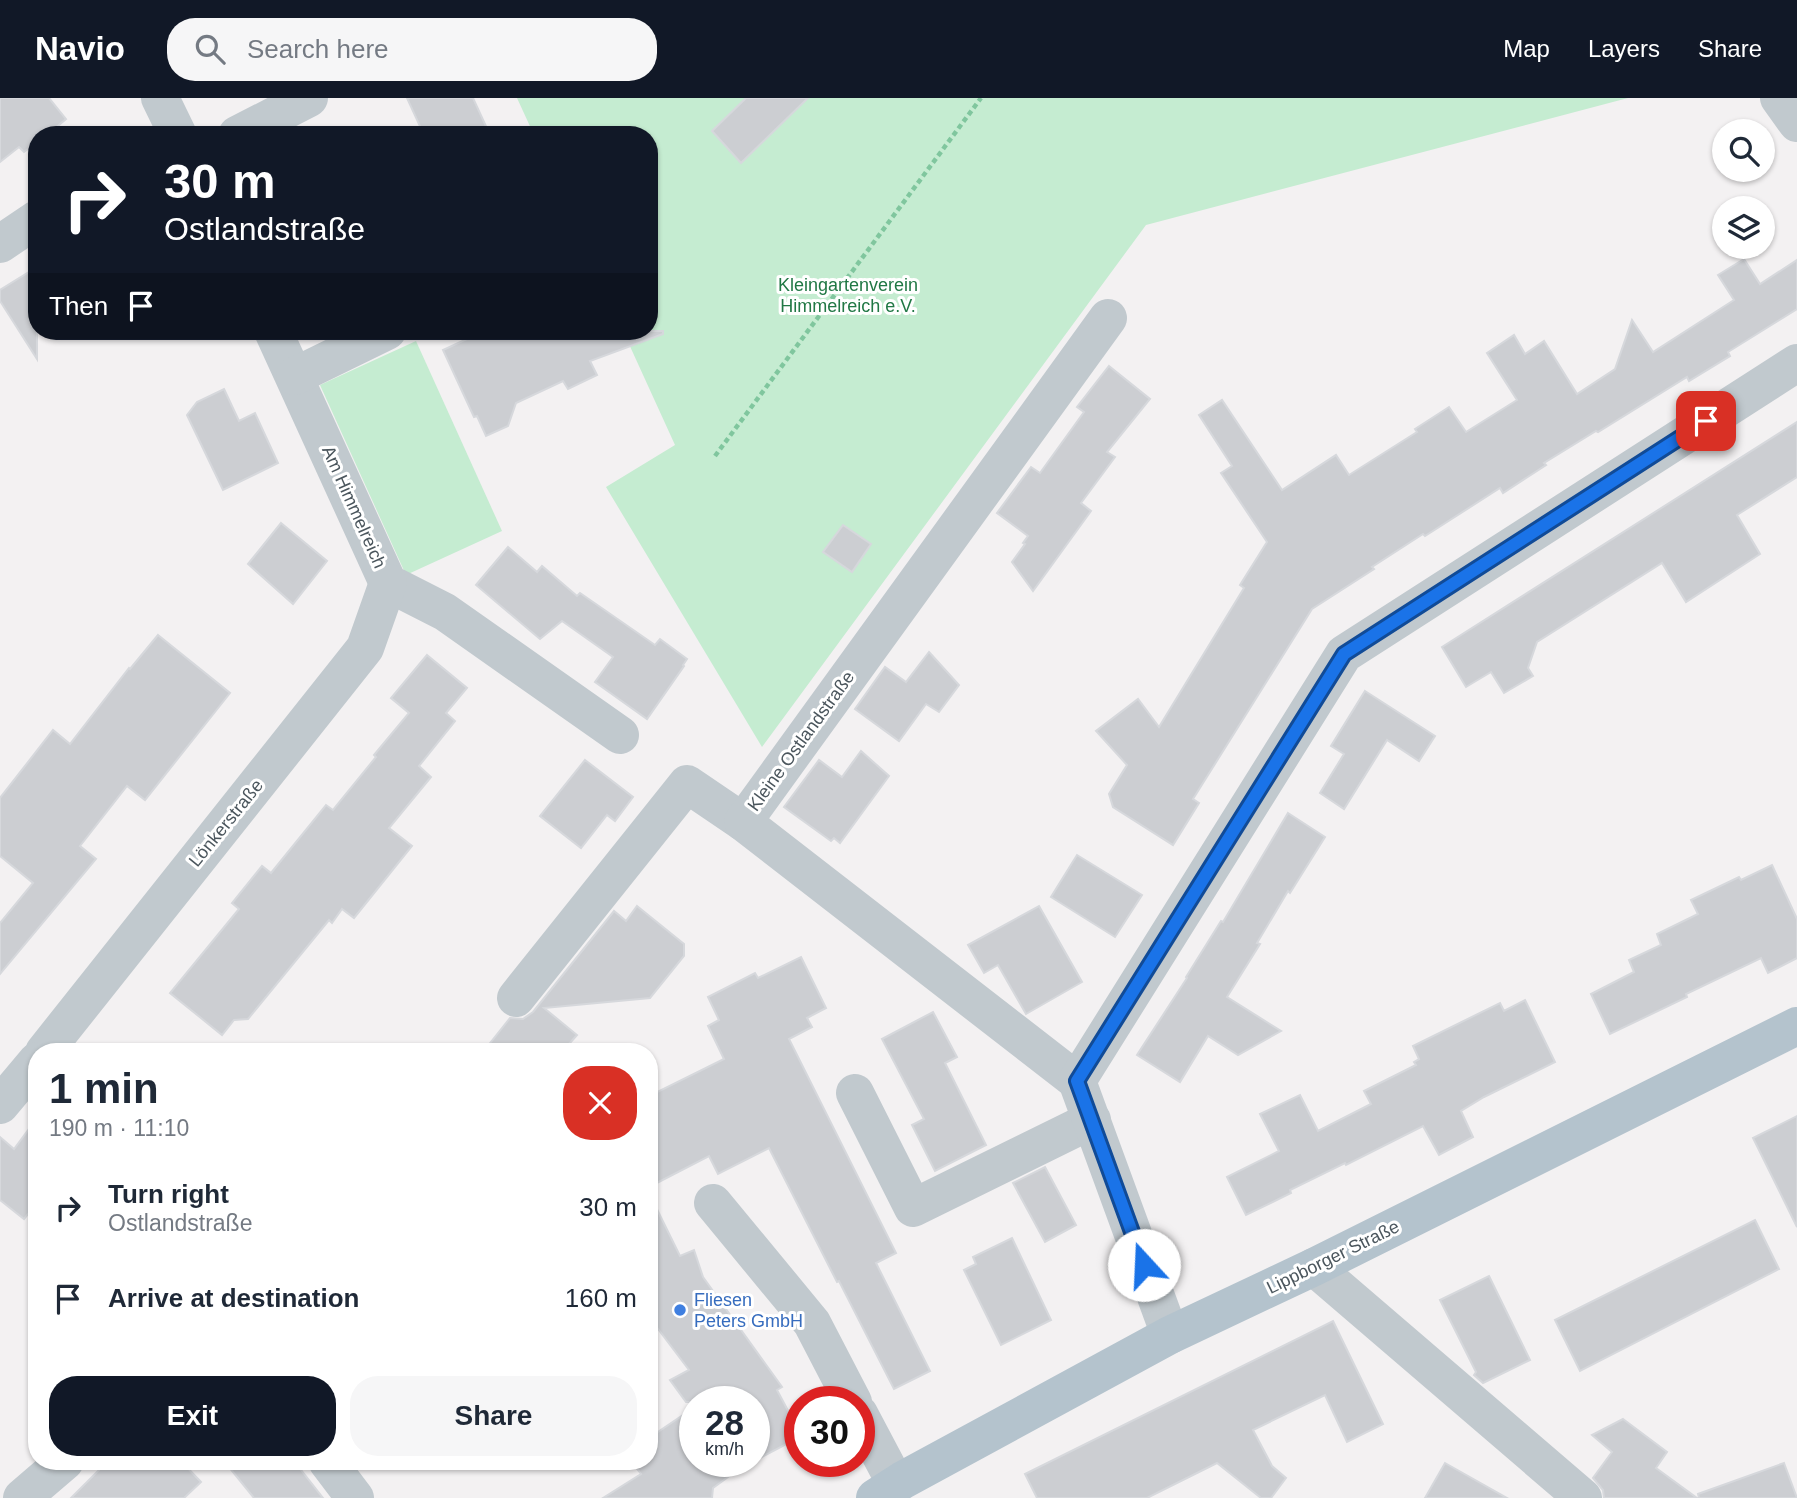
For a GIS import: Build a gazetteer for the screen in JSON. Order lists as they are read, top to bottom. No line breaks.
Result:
{"streets":{"main road":["Lippborger Straße"],"street":["Am Himmelreich","Kleine Ostlandstraße","Lönkerstraße"]},"crossings":[["Am Himmelreich","Lönkerstraße"]],"parks":["Kleingartenverein Himmelreich e.V."],"places":["Fliesen Peters GmbH"],"page":{"header":"Navio","search":"Search here","nav":["Map","Layers","Share"],"turn":["30 m","Ostlandstraße"],"then":"Then","heading":["1 min","190 m · 11:10"],"list":[{"name":"Turn right","note":"Ostlandstraße","value":"30 m"},{"name":"Arrive at destination","value":"160 m"}],"buttons":["Exit","Share"],"speed":"28 km/h","limit":"30"}}
